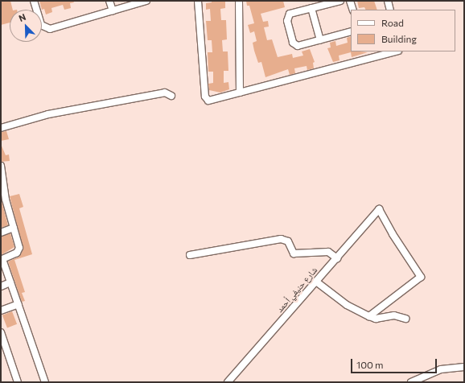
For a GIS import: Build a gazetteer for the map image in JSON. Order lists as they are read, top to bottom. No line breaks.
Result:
{"streets":{"street":["شارع حنيفي أحمد"]},"legend":["Road","Building"],"scale_bar":"100 m","north":"top left"}
